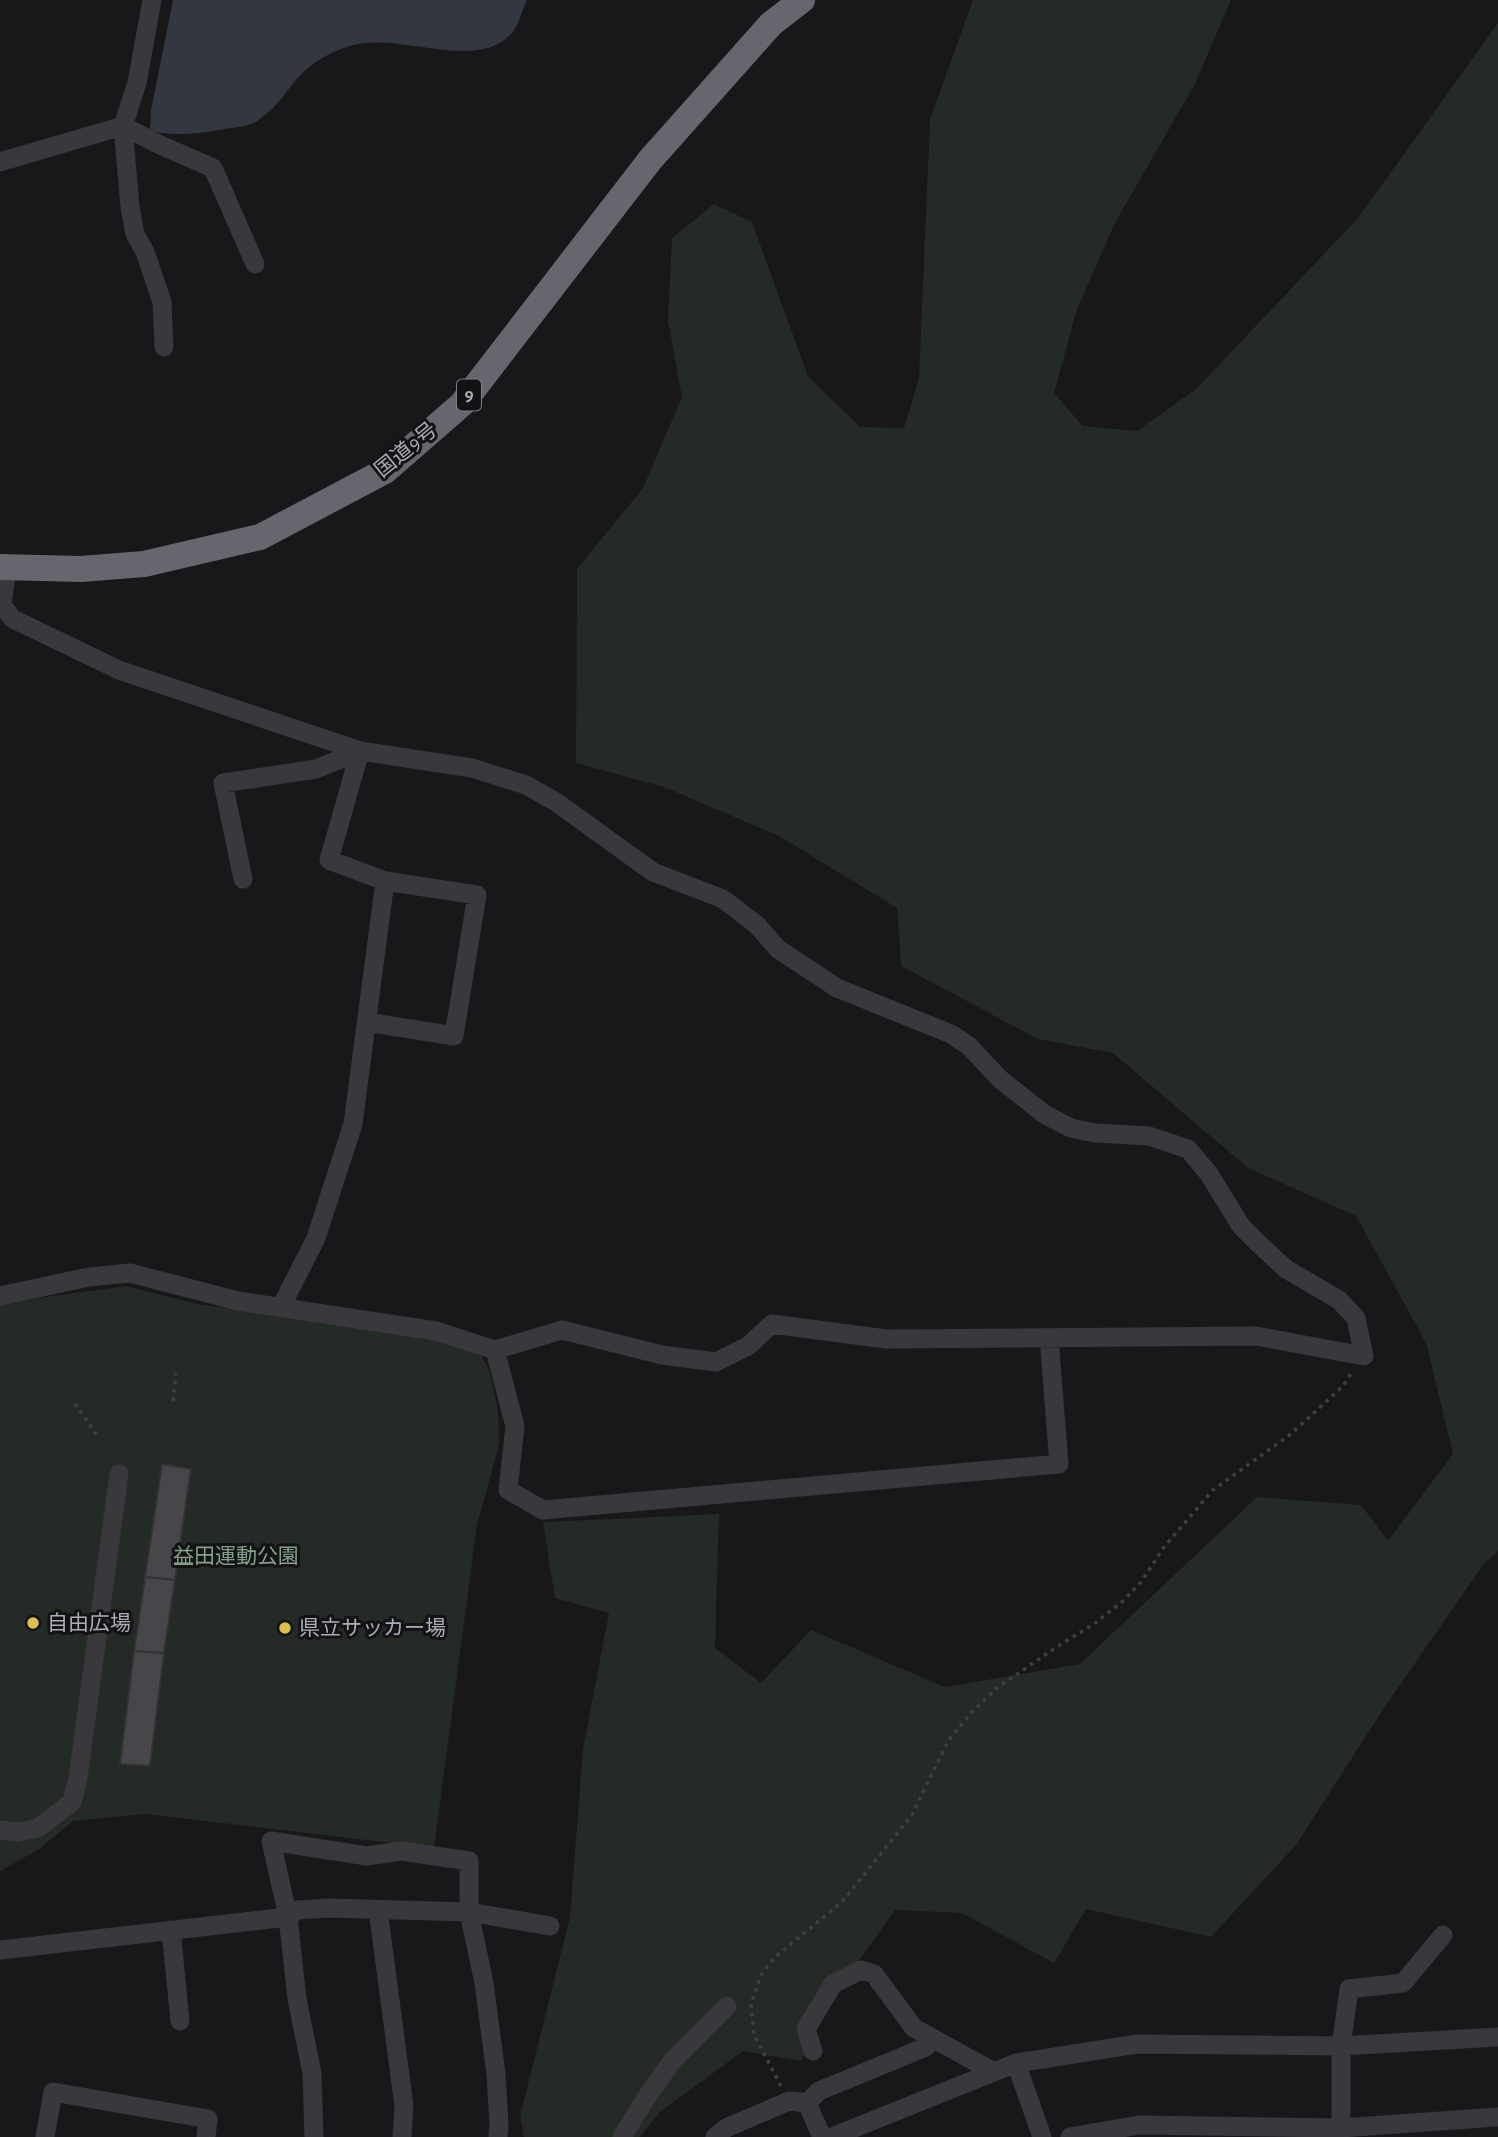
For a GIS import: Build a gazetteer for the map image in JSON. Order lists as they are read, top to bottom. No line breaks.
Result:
{"streets":{"highway":["9","国道9号"]},"parks":["益田運動公園"],"places":["自由広場","県立サッカー場"]}
